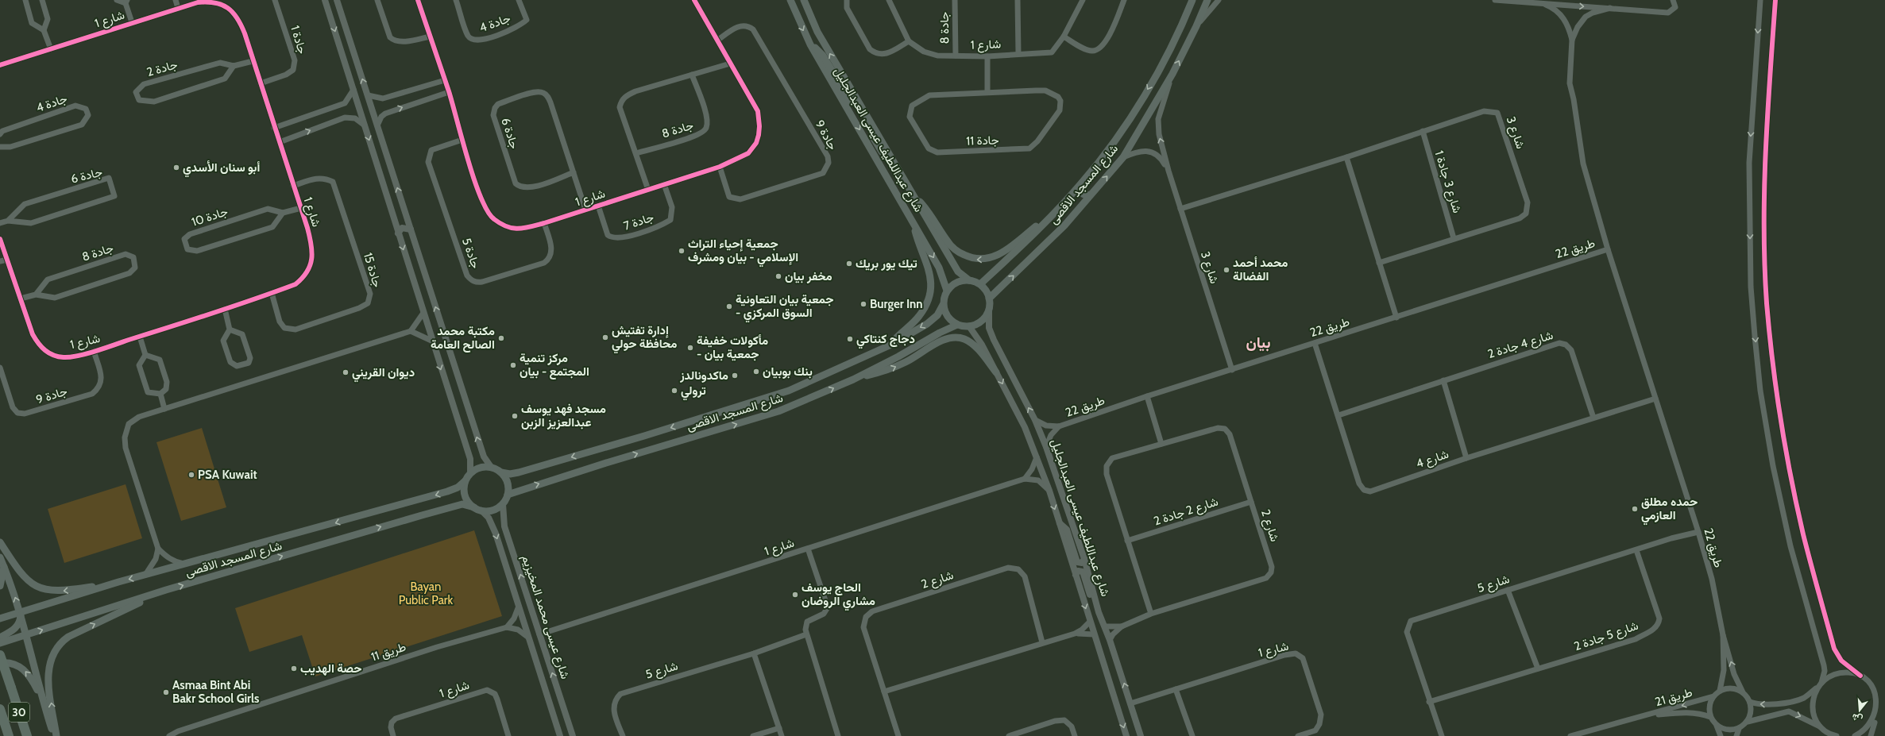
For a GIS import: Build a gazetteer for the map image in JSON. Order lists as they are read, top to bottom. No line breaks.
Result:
{"streets":{"highway":["30"],"main road":["شارع عبداللطيف عيسى العبدالجليل","شارع المسجد الاقصى"],"street":["شارع 1","جادة 4","جادة 8","جادة 1","جادة 2","شارع 3","جادة 6","جادة 9","جادة 11","شارع 3 جادة 1","جادة 10","جادة 7","طريق 22","جادة 5","جادة 15","شارع 4 جادة 2","شارع 4","شارع 2 جادة 2","شارع 2","شارع 5","شارع عيسى محمد المخيزيم","شارع 5 جادة 2","طريق 11","طريق 21"]},"crossings":[["شارع 1","جادة 8"],["شارع 1","جادة 1"],["شارع 1","جادة 2"],["شارع 1","جادة 6"],["شارع 1","جادة 9"],["شارع 1","شارع عبداللطيف عيسى العبدالجليل"],["شارع 1","جادة 10"],["شارع 1","جادة 7"],["شارع 1","جادة 5"],["شارع 1","جادة 15"],["شارع 1","شارع عيسى محمد المخيزيم"],["شارع 3","شارع 3 جادة 1"],["شارع 3","شارع المسجد الاقصى"],["شارع 3","طريق 22"],["شارع عبداللطيف عيسى العبدالجليل","شارع المسجد الاقصى"],["شارع عبداللطيف عيسى العبدالجليل","طريق 22"],["شارع عبداللطيف عيسى العبدالجليل","شارع 2"],["شارع المسجد الاقصى","شارع عيسى محمد المخيزيم"],["طريق 22","شارع 4"],["طريق 22","شارع 5"],["طريق 22","طريق 21"],["شارع 4 جادة 2","شارع 4"],["شارع 2 جادة 2","شارع 2"],["شارع 5","شارع 5 جادة 2"]],"districts":["بيان"],"parks":["Bayan Public Park"],"places":["أبو سنان الأسدي","جمعية إحياء التراث الإسلامي - بيان ومشرف","تيك يور بريك","محمد أحمد الفضالة","مخفر بيان","Burger Inn","جمعية بيان التعاونية - السوق المركزي","إدارة تفتيش محافظة حولي","مكتبة محمد الصالح العامة","دجاج كنتاكي","مأكولات خفيفة - جمعية بيان","مركز تنمية المجتمع - بيان","بنك بوبيان","ديوان القريني","ماكدونالدز","ترولي","مسجد فهد يوسف عبدالعزيز الزبن","PSA Kuwait","حمده مطلق العازمي","الحاج يوسف مشاري الروضان","حصة الهديب","Asmaa Bint Abi Bakr School Girls"],"north":"bottom"}
